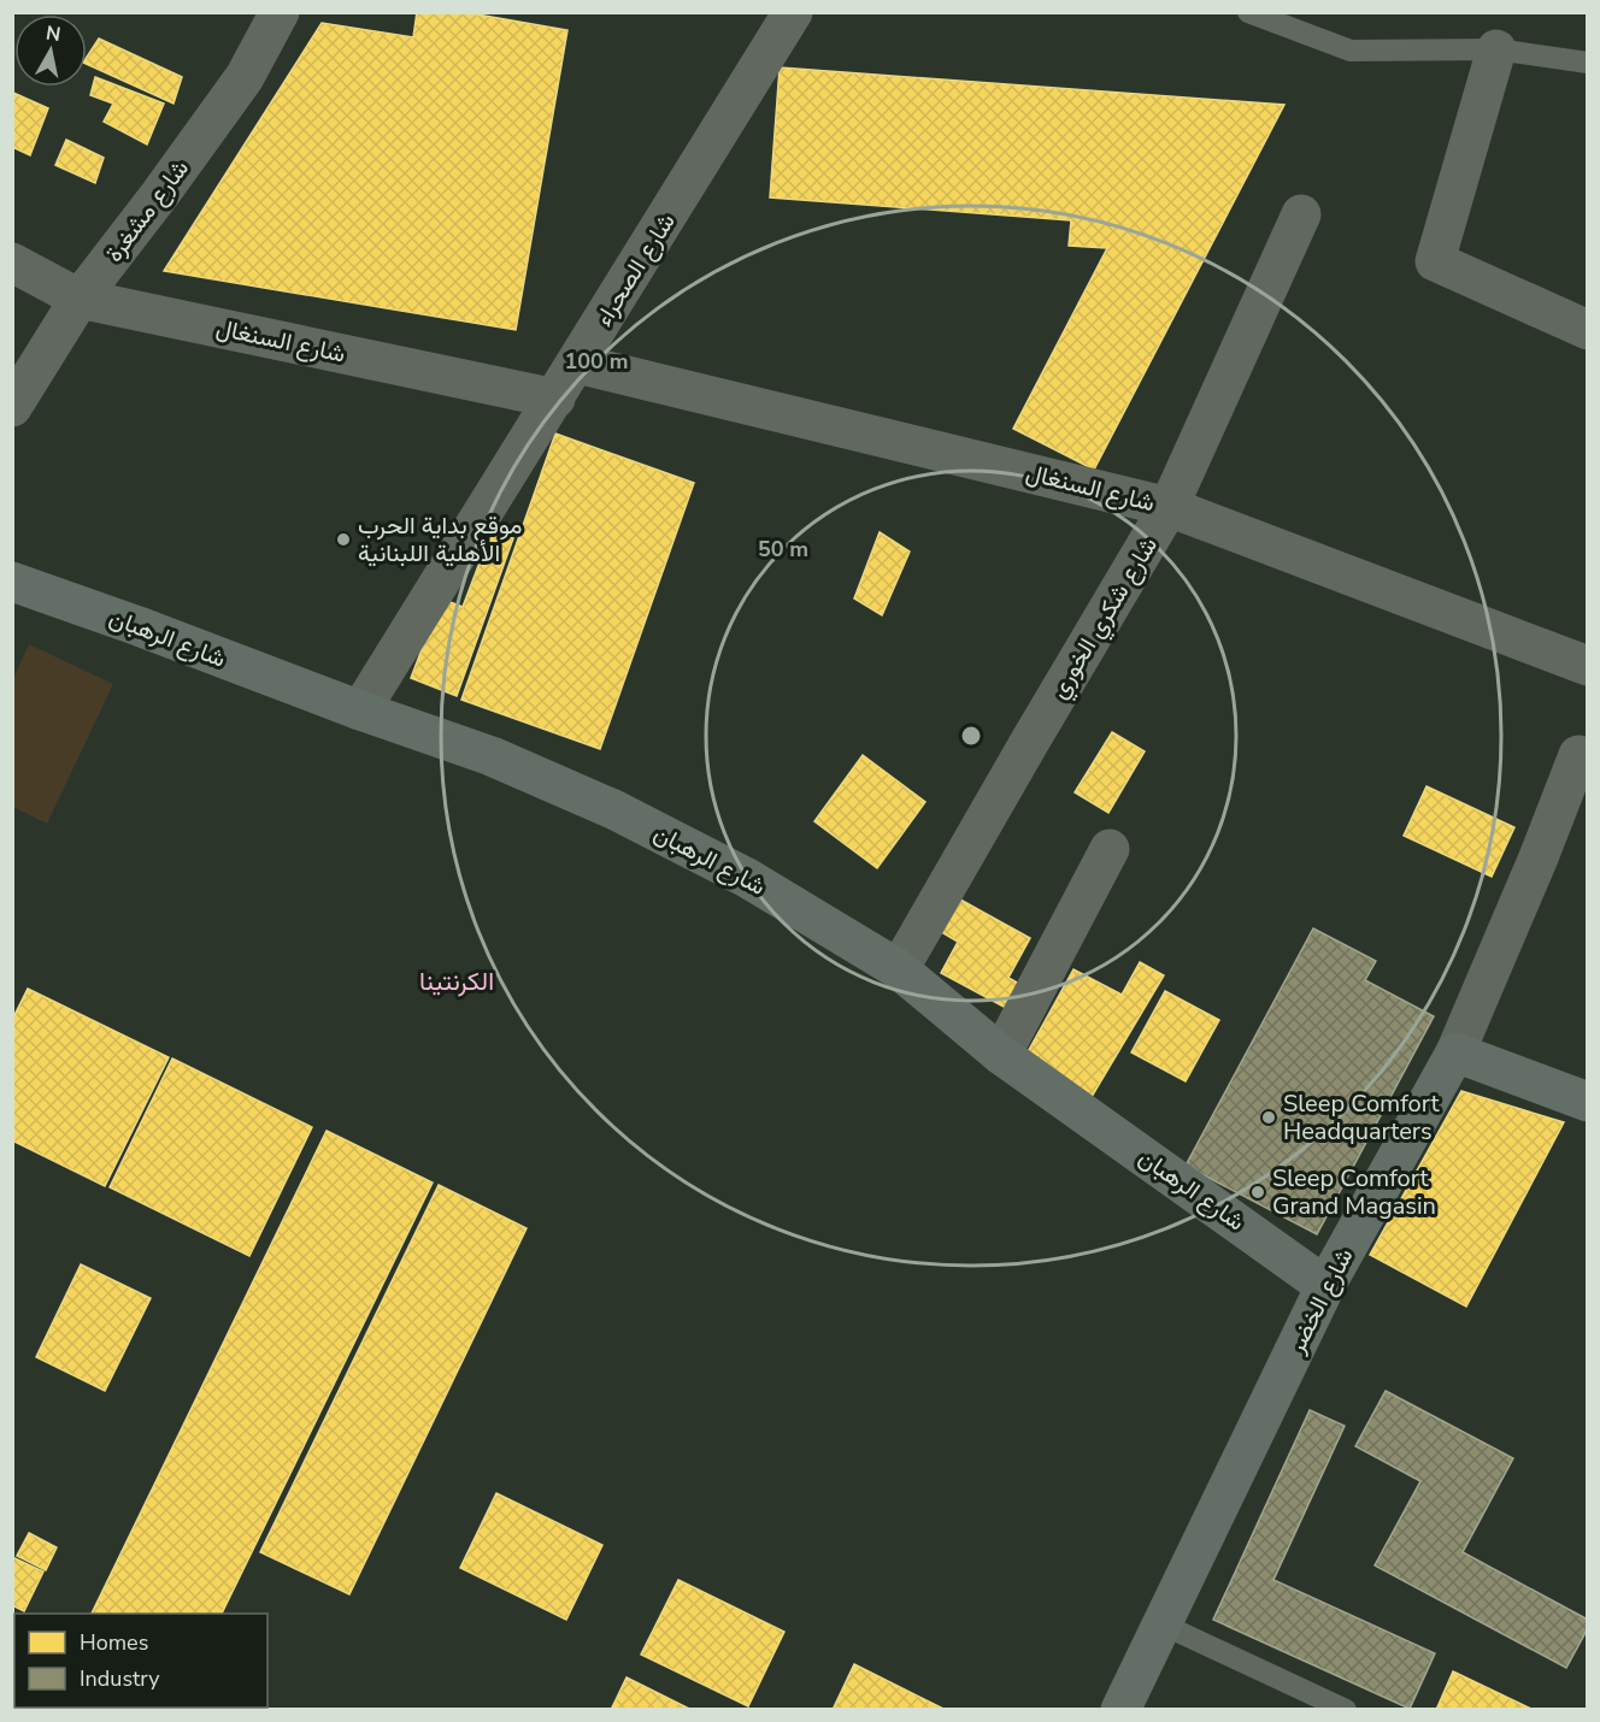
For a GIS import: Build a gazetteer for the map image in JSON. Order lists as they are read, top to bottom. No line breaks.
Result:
{"streets":{"street":["شارع مشغرة","شارع الصحراء","شارع السنغال","شارع شكري الخوري","شارع الرهبان","شارع الخضر"]},"crossings":[["شارع مشغرة","شارع السنغال"],["شارع الصحراء","شارع السنغال"],["شارع الصحراء","شارع الرهبان"],["شارع السنغال","شارع شكري الخوري"],["شارع شكري الخوري","شارع الرهبان"],["شارع الرهبان","شارع الخضر"]],"districts":["الكرنتينا"],"places":["موقع بداية الحرب الأهلية اللبنانية","Sleep Comfort Headquarters","Sleep Comfort Grand Magasin"],"legend":["Homes","Industry"],"north":"top","rings":["100 m","50 m"]}
